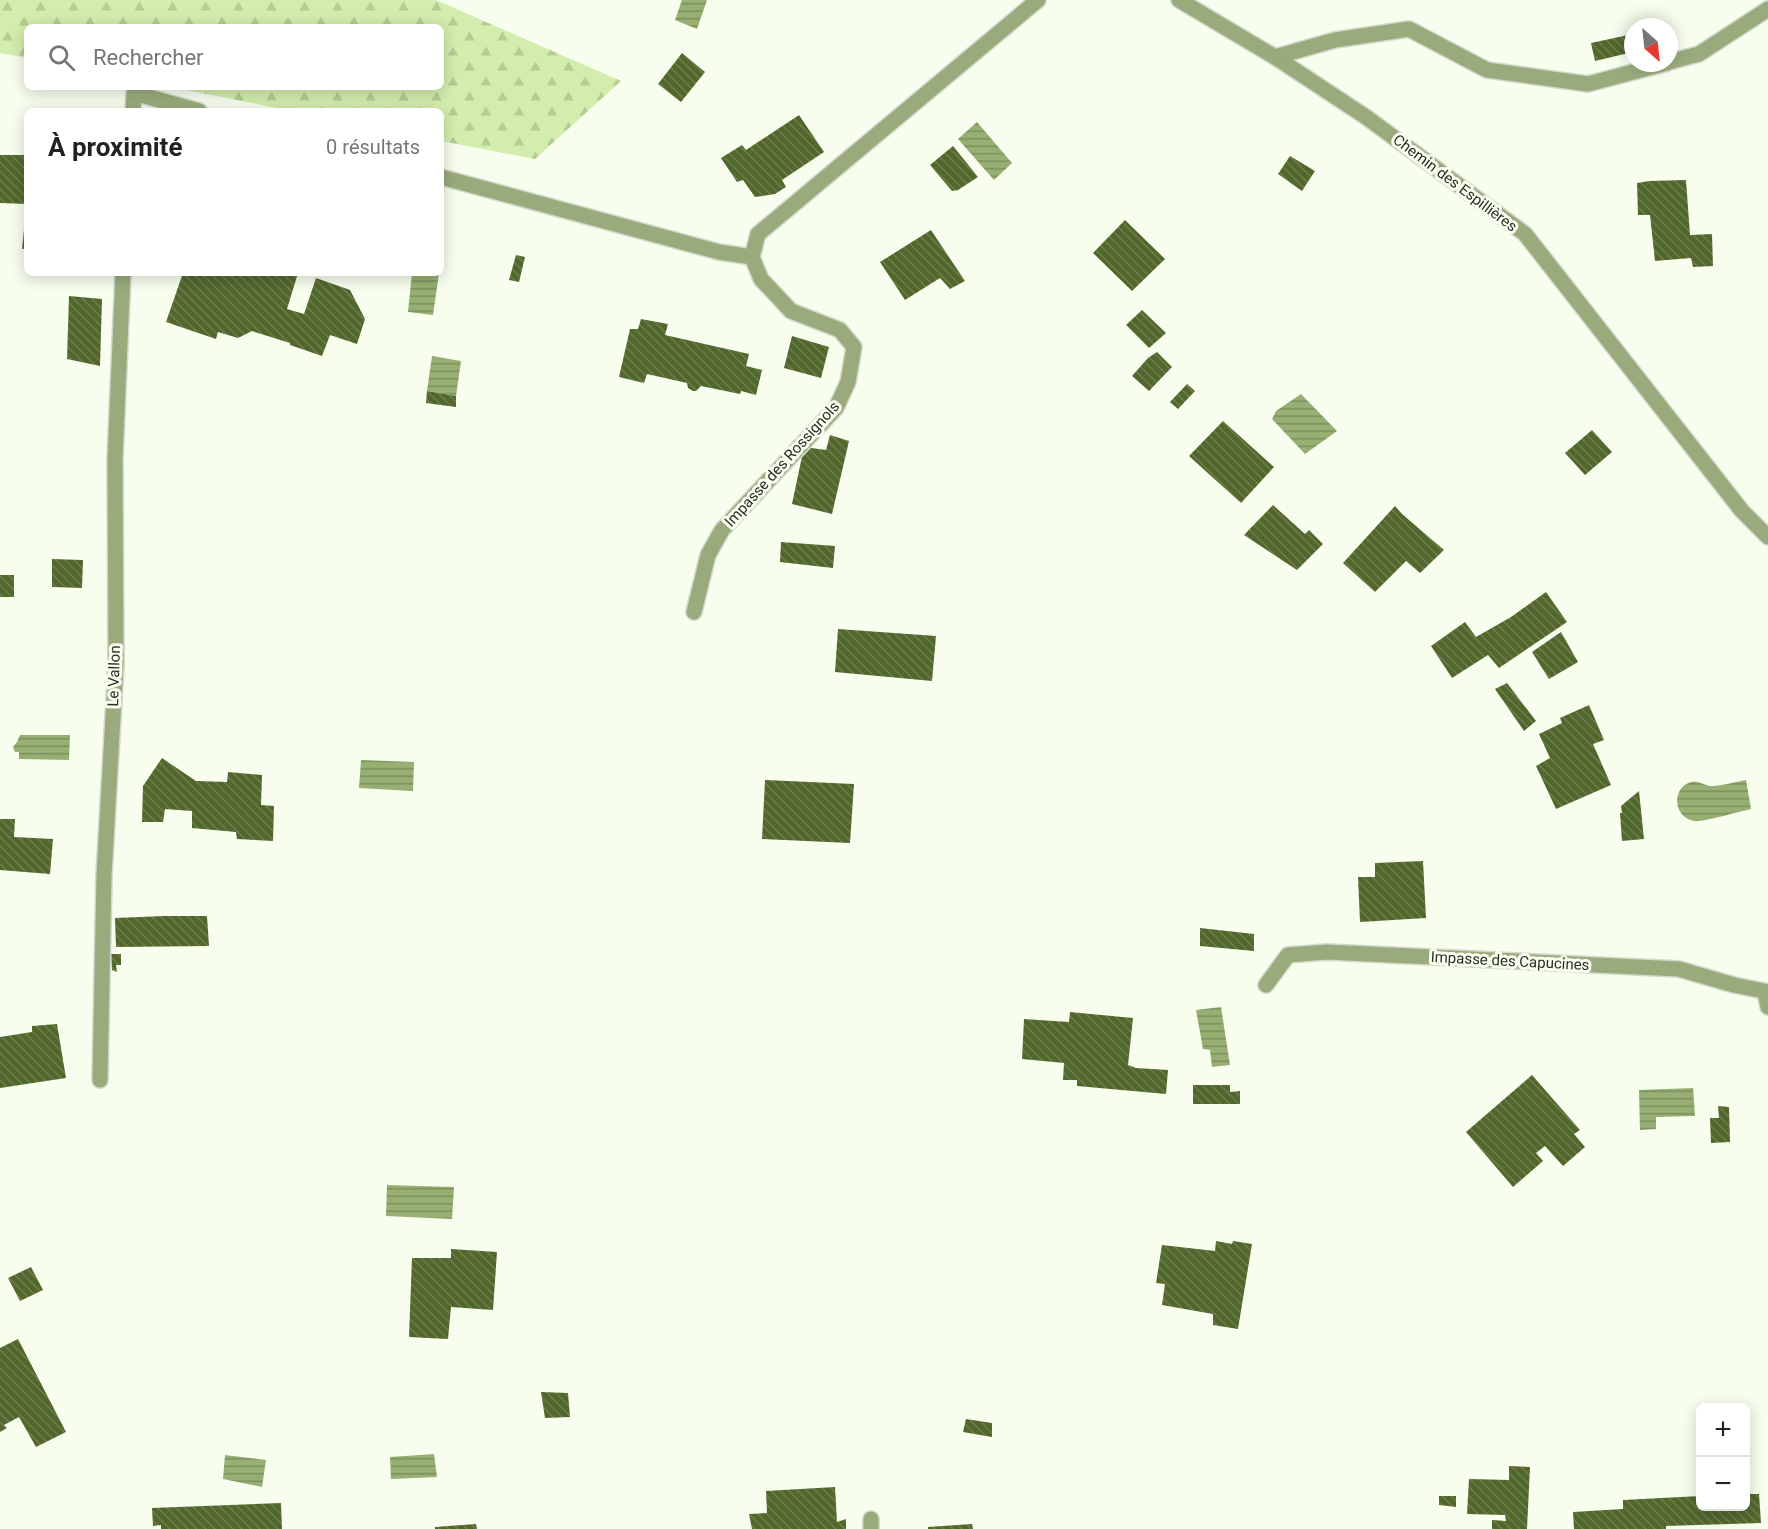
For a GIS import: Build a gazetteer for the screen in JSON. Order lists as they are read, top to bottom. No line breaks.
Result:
{"streets":{"street":["Chemin des Espillières","Impasse des Rossignols","Le Vallon","Impasse des Capucines"]},"north":"bottom right","page":{"search":"Rechercher","heading":["À proximité","0 résultats"],"map_buttons":["+","−"]}}
